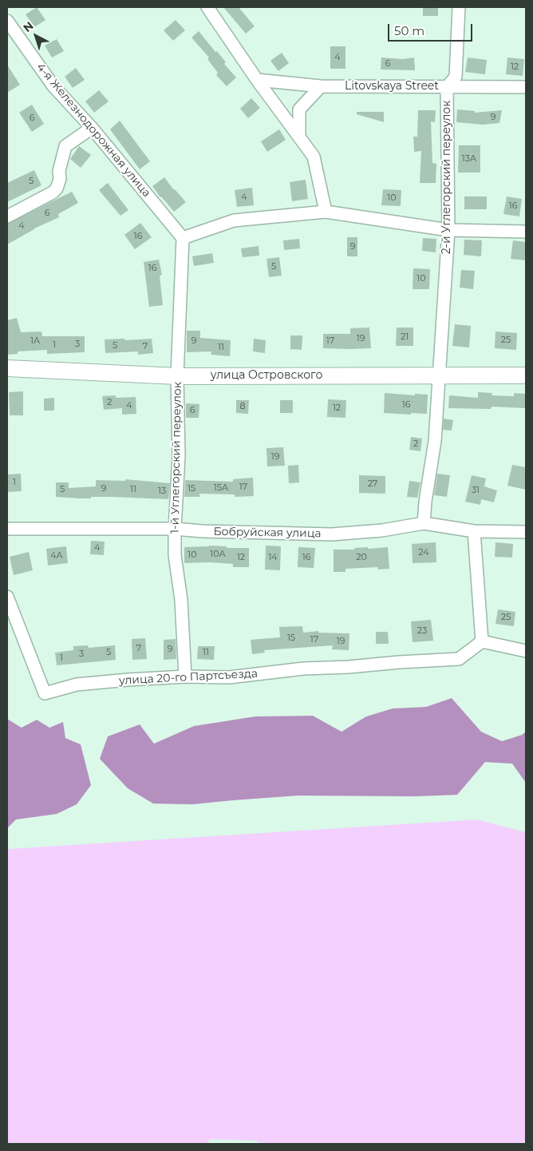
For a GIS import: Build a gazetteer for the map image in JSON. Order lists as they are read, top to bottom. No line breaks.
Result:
{"streets":{"street":["Litovskaya Street","4-я Железнодорожная улица","2-й Углегорский переулок","улица Островского","1-й Углегорский переулок","Бобруйская улица","улица 20-го Партсъезда"]},"crossings":[["Litovskaya Street","2-й Углегорский переулок"],["4-я Железнодорожная улица","1-й Углегорский переулок"],["2-й Углегорский переулок","улица Островского"],["2-й Углегорский переулок","Бобруйская улица"],["улица Островского","1-й Углегорский переулок"],["1-й Углегорский переулок","Бобруйская улица"],["1-й Углегорский переулок","улица 20-го Партсъезда"]],"house_numbers":["4","6","12","9","6","13А","5","4","10","16","6","4","16","9","5","16","10","21","19","25","1А","9","17","3","1","5","7","11","2","16","4","8","12","6","2","19","1","27","17","15А","9","15","5","11","31","13","4","24","10А","10","4А","12","14","16","20","25","23","15","17","19","7","9","5","11","3","1"],"scale_bar":"50 m","north":"top left"}
